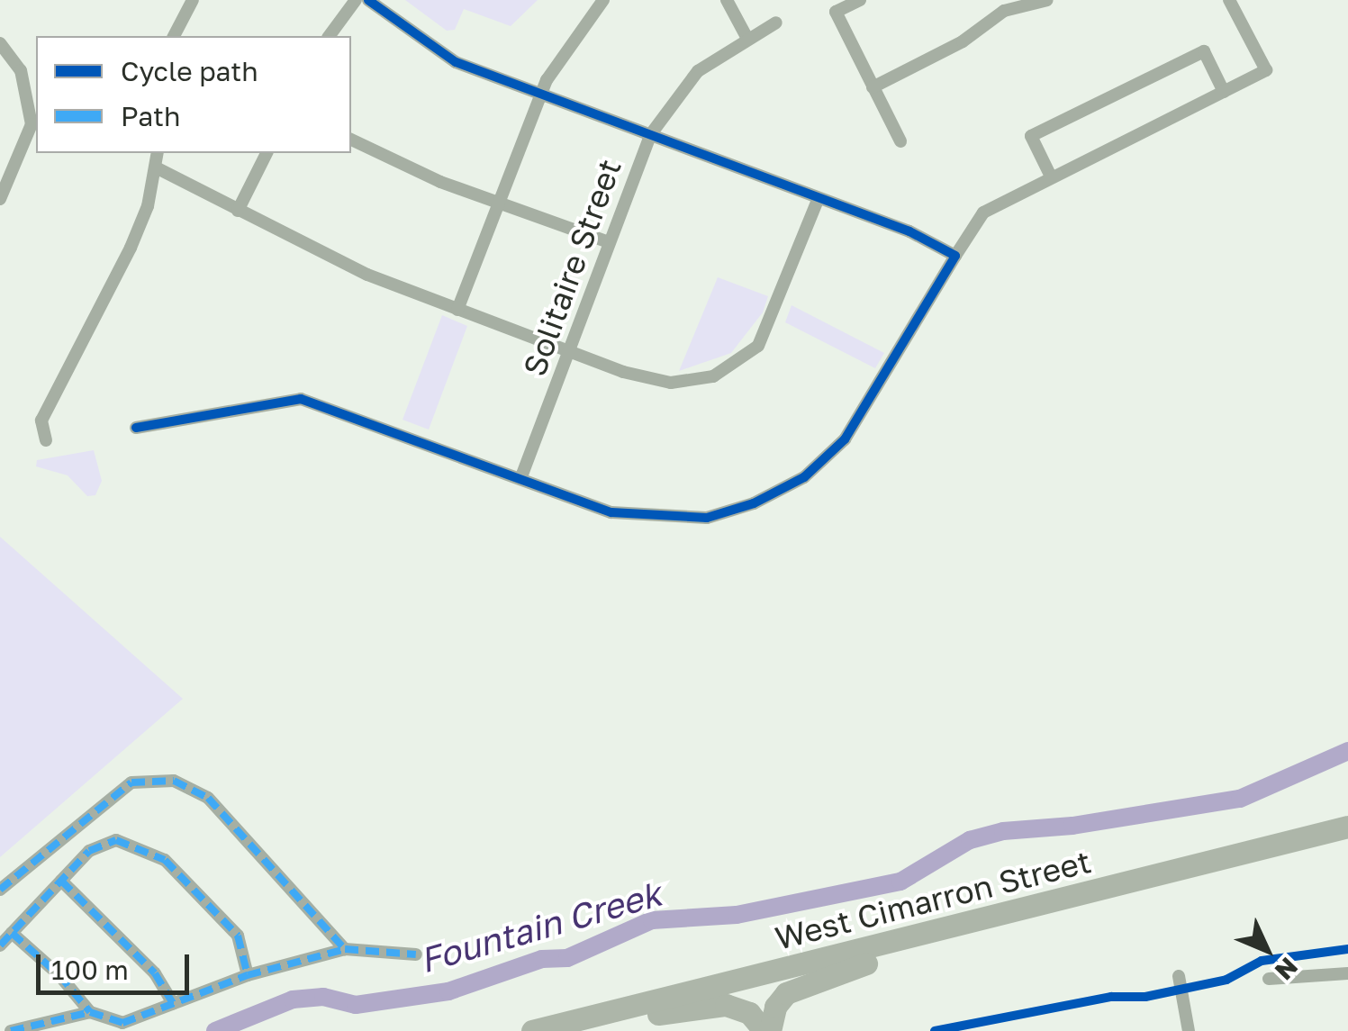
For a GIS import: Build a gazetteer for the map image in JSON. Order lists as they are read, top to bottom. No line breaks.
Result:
{"streets":{"highway":["West Cimarron Street"],"street":["Solitaire Street"]},"water":["Fountain Creek"],"legend":["Cycle path","Path"],"scale_bar":"100 m","north":"bottom right"}
